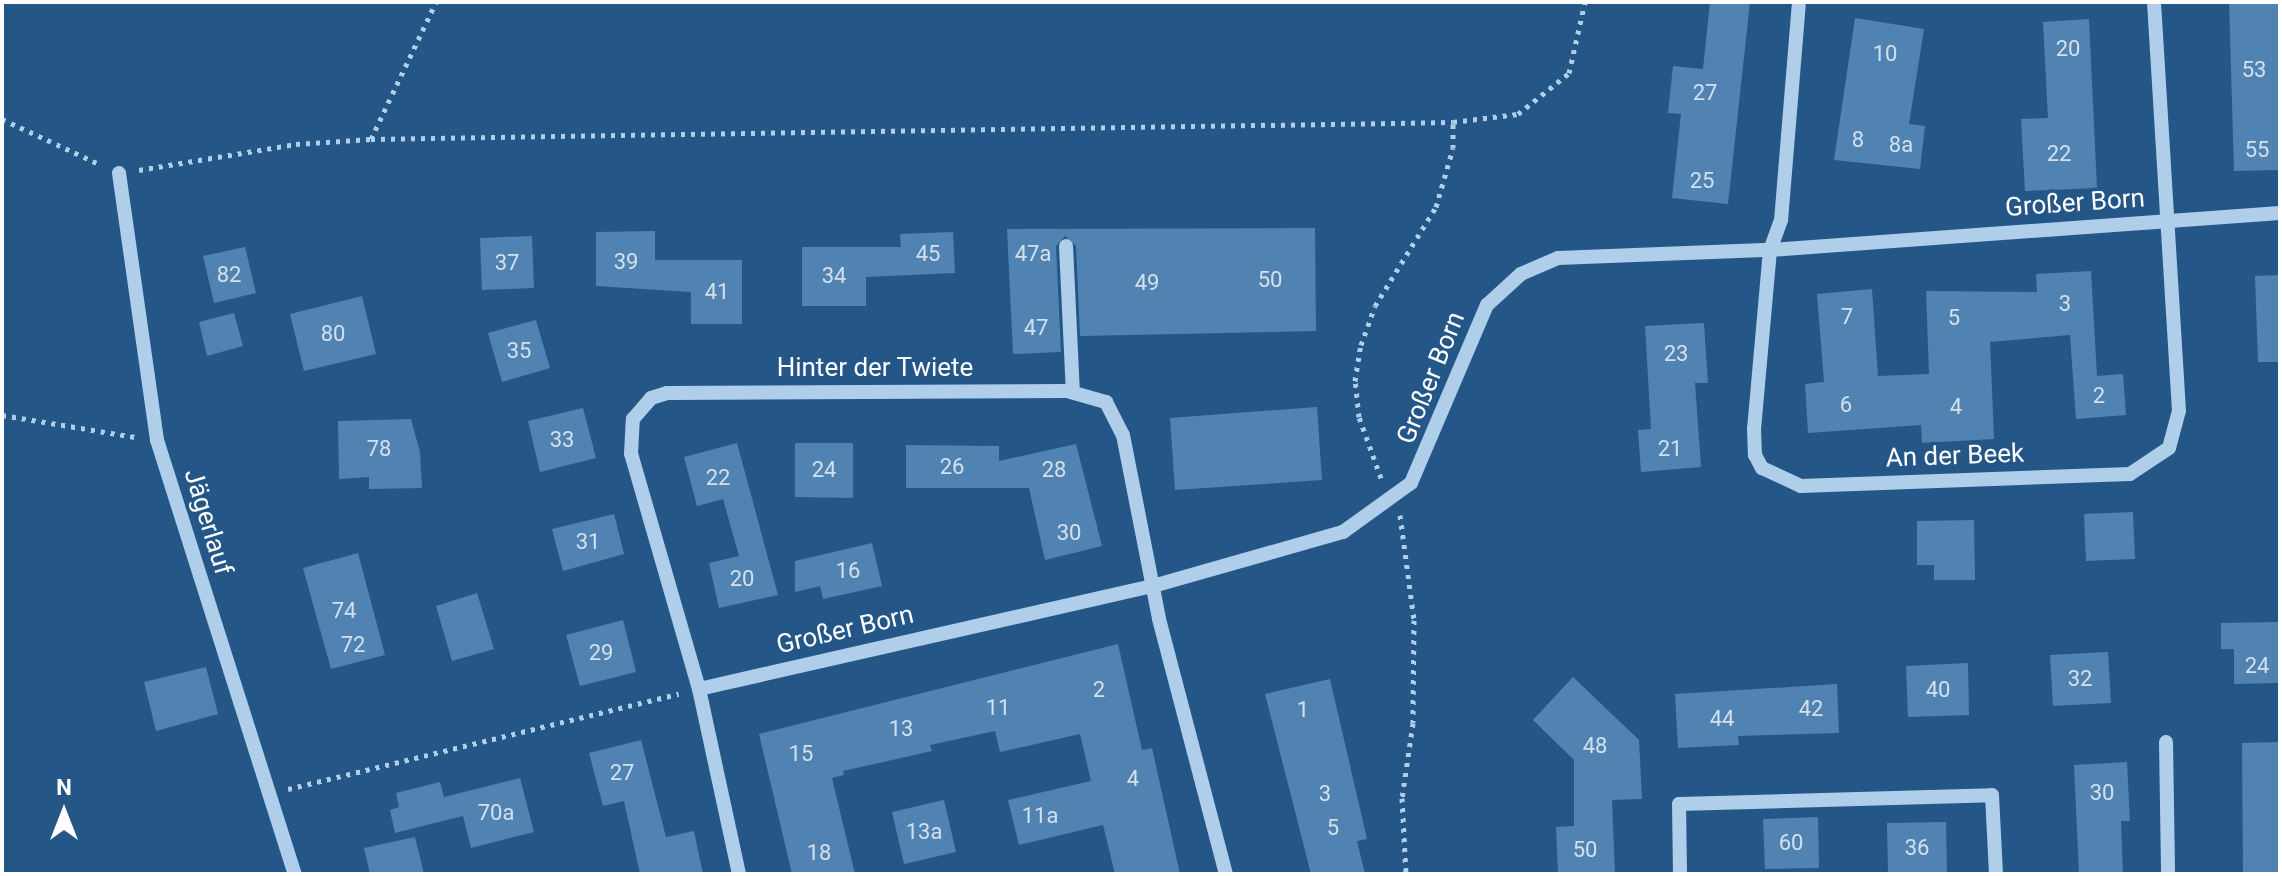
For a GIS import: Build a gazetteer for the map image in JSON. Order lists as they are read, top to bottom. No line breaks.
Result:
{"streets":{"street":["Großer Born","Hinter der Twiete","An der Beek","Jägerlauf"]},"crossings":[["Großer Born","Hinter der Twiete"],["Großer Born","An der Beek"]],"house_numbers":["20","10","53","27","8","8a","55","22","25","45","47a","39","37","82","34","50","49","41","3","7","5","47","80","35","23","2","6","4","33","78","21","26","24","28","22","30","31","16","20","74","72","29","24","32","2","40","11","42","1","44","13","48","15","27","4","30","3","70a","11a","5","13a","60","36","50","18"],"north":"top"}
